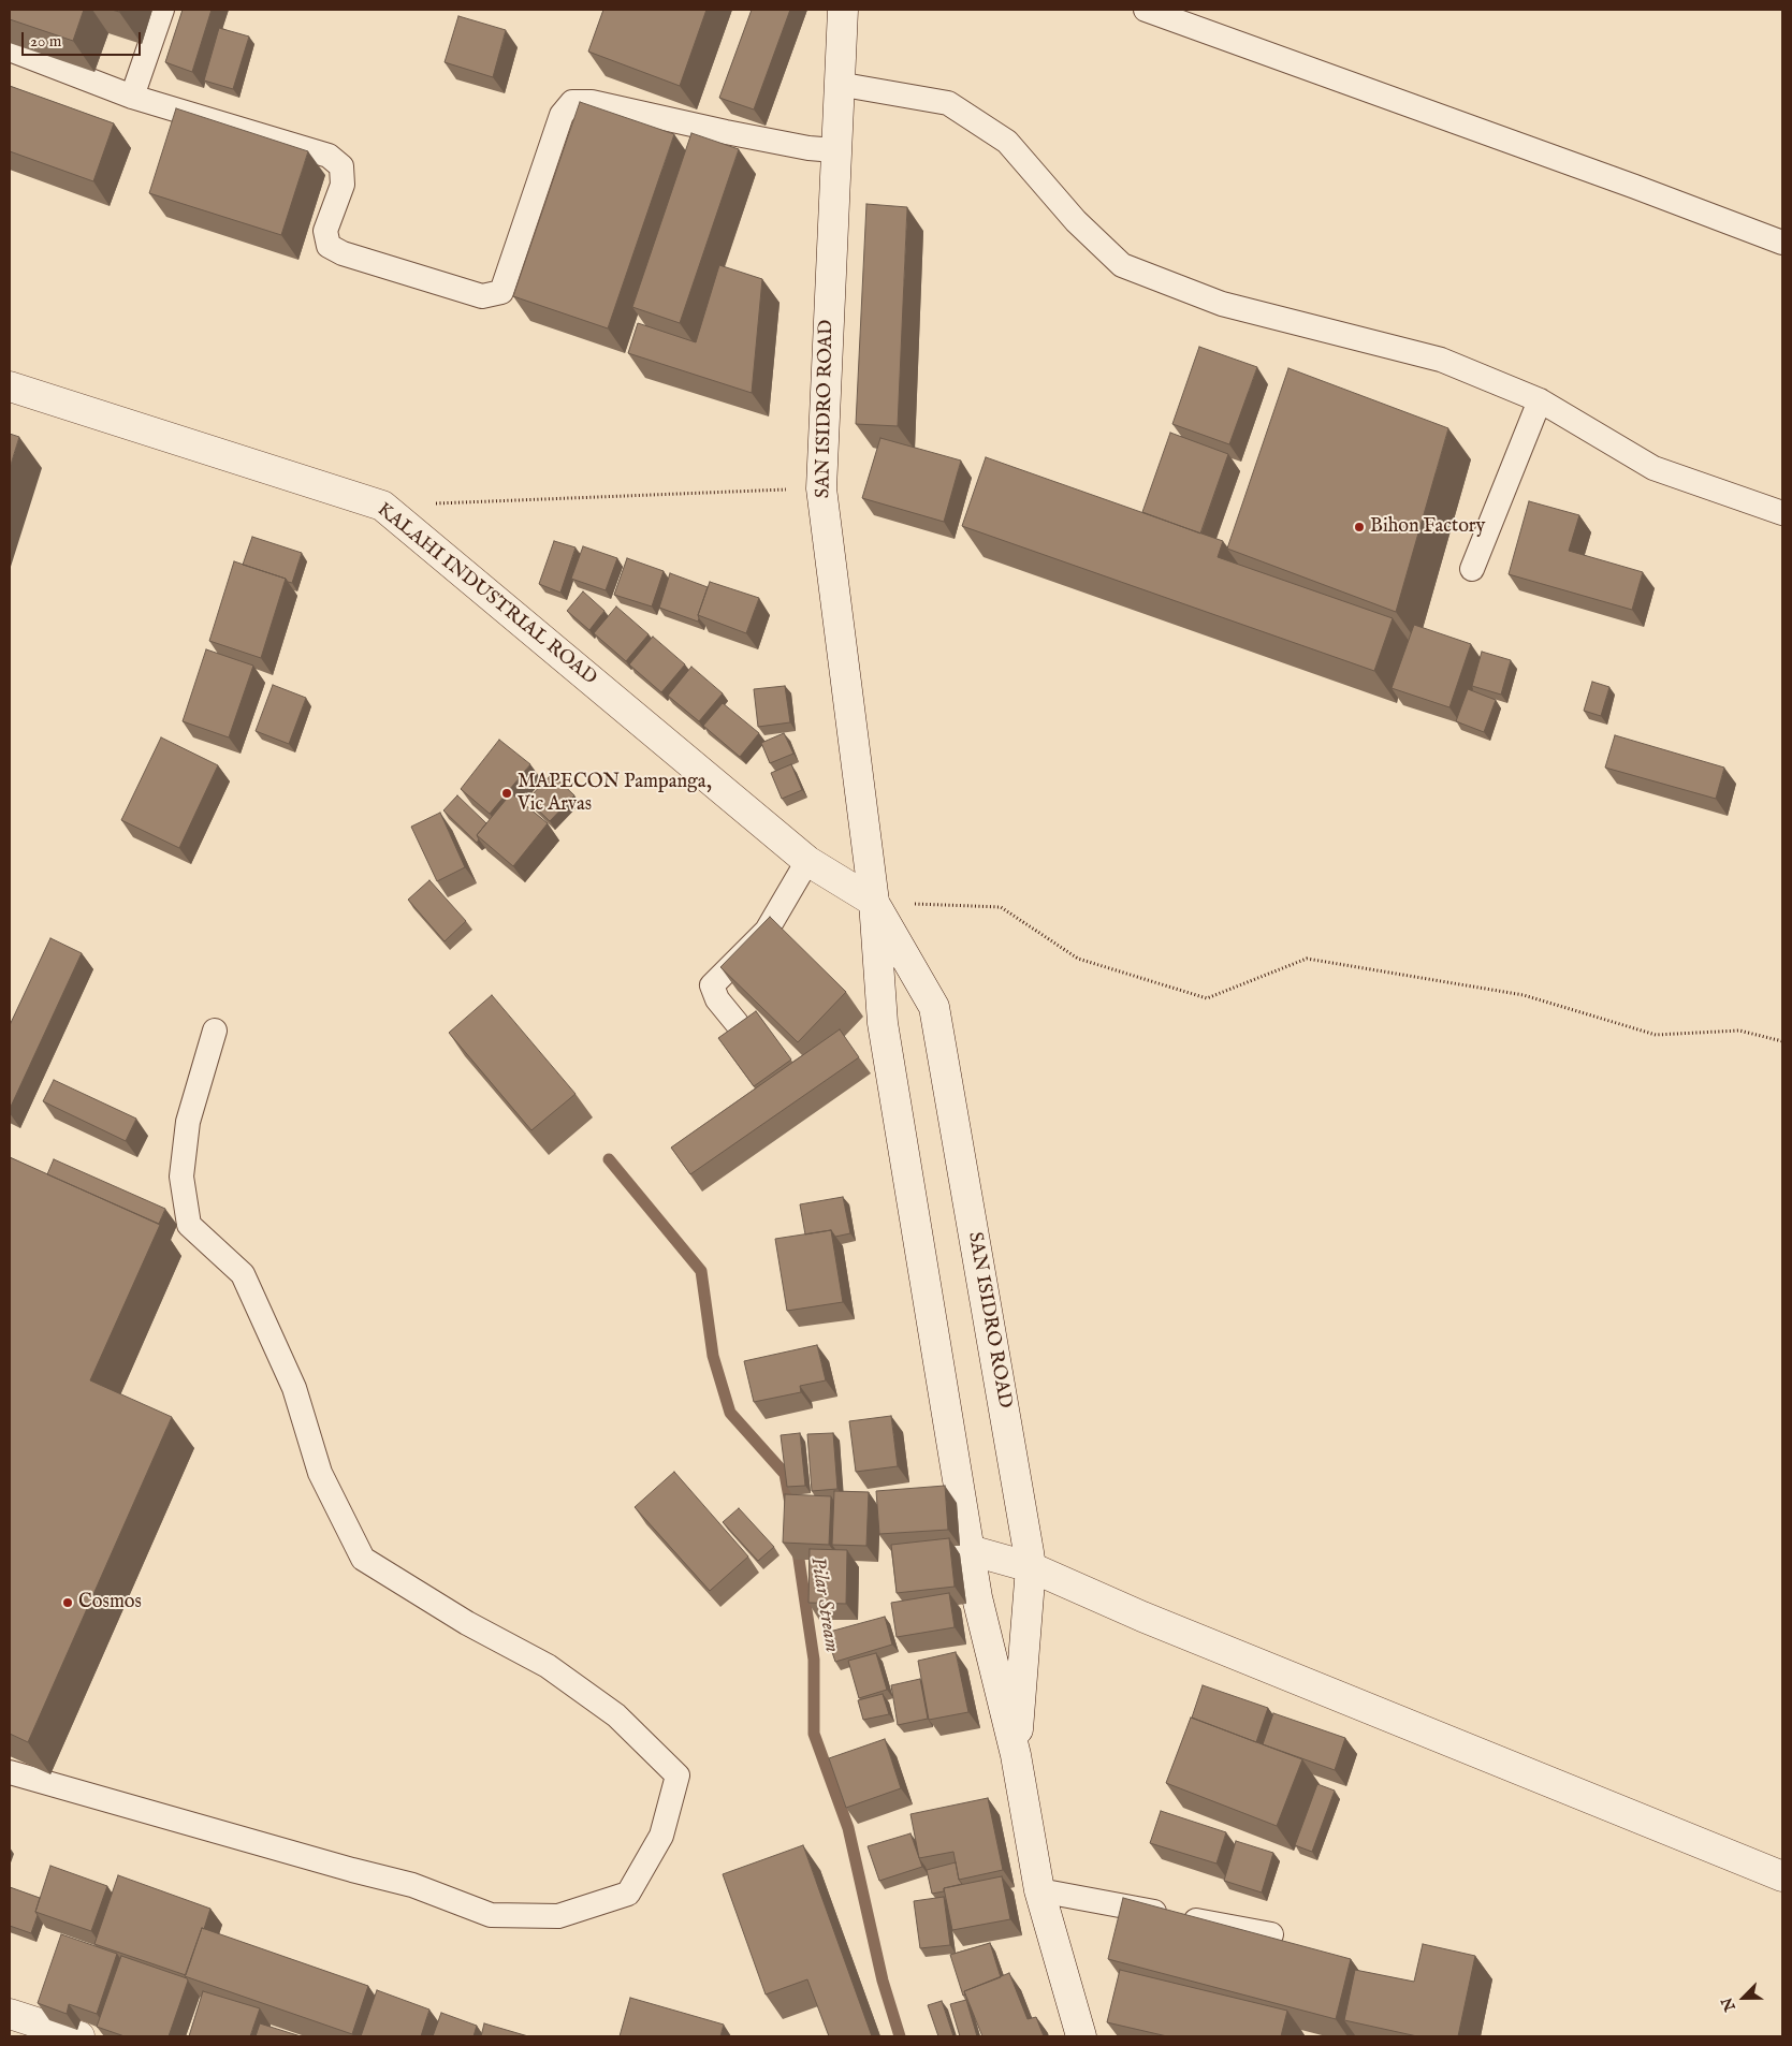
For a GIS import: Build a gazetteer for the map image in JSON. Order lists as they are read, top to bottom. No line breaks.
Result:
{"streets":{"main road":["SAN ISIDRO ROAD","KALAHI INDUSTRIAL ROAD"]},"crossings":[["SAN ISIDRO ROAD","KALAHI INDUSTRIAL ROAD"]],"water":["Pilar Stream"],"places":["Bihon Factory","MAPECON Pampanga, Vic Arvas","Cosmos"],"scale_bar":"20 m","north":"bottom left"}
